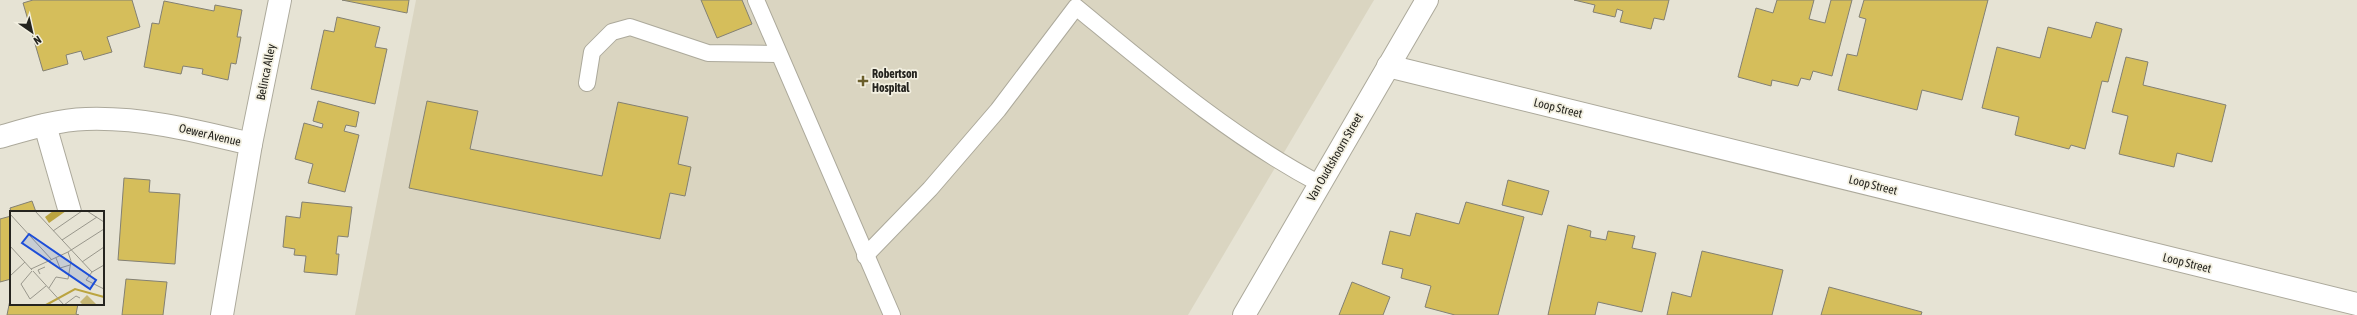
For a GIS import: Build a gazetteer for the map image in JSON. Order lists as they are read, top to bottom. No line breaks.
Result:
{"streets":{"street":["Belinca Alley","Loop Street","Oewer Avenue","Van Oudtshoorn Street"]},"crossings":[["Belinca Alley","Oewer Avenue"],["Loop Street","Van Oudtshoorn Street"]],"places":{"health":["Robertson Hospital"]},"north":"bottom right"}
